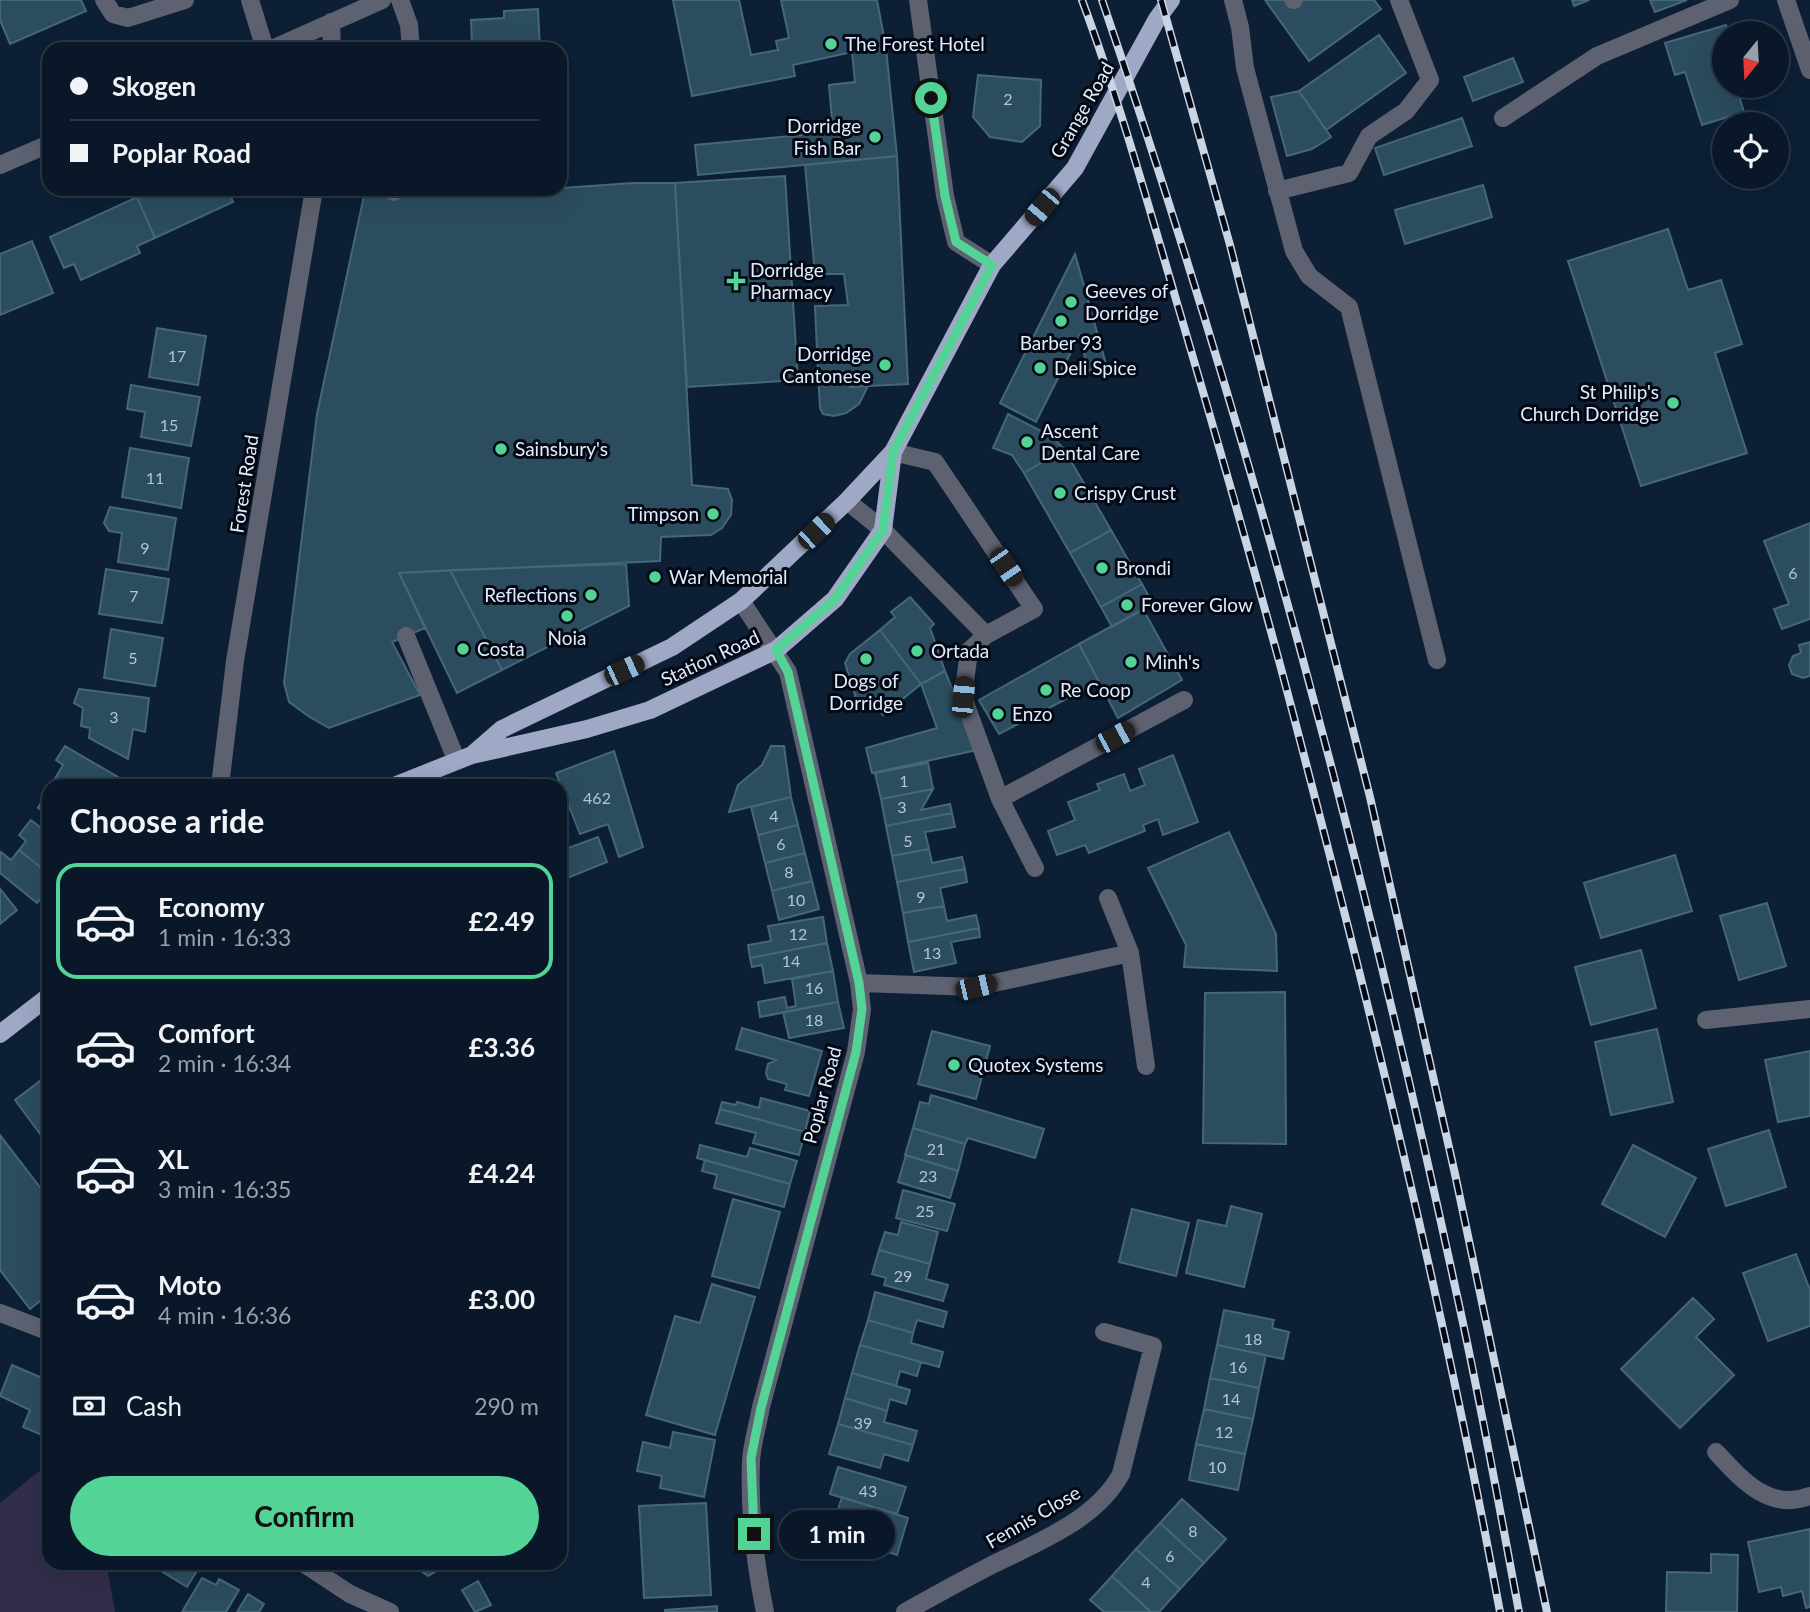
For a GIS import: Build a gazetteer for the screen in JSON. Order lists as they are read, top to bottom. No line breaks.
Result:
{"streets":{"main road":["Grange Road","Station Road"],"street":["Forest Road","Poplar Road","Fennis Close"]},"crossings":[["Grange Road","Station Road"],["Station Road","Poplar Road"]],"places":{"other":["The Forest Hotel","Dorridge Fish Bar","Geeves of Dorridge","Barber 93","Dorridge Cantonese","Deli Spice","St Philip's Church Dorridge","Ascent Dental Care","Sainsbury's","Crispy Crust","Timpson","Brondi","War Memorial","Reflections","Forever Glow","Noia","Costa","Ortada","Dogs of Dorridge","Minh's","Re Coop","Enzo","Quotex Systems"],"health":["Dorridge Pharmacy"]},"house_numbers":["2","17","15","11","9","6","7","5","3","1","462","3","4","5","6","8","9","10","12","13","14","16","18","21","23","25","29","18","16","14","39","12","10","43","8","6","4"],"north":"bottom","page":{"banner":["Skogen","Poplar Road"],"heading":"Choose a ride","list":[{"name":"Economy","note":"1 min · 16:33","value":"£2.49"},{"name":"Comfort","note":"2 min · 16:34","value":"£3.36"},{"name":"XL","note":"3 min · 16:35","value":"£4.24"},{"name":"Moto","note":"4 min · 16:36","value":"£3.00"}],"pay":["Cash","290 m"],"buttons":"Confirm","bubble":"1 min"}}
